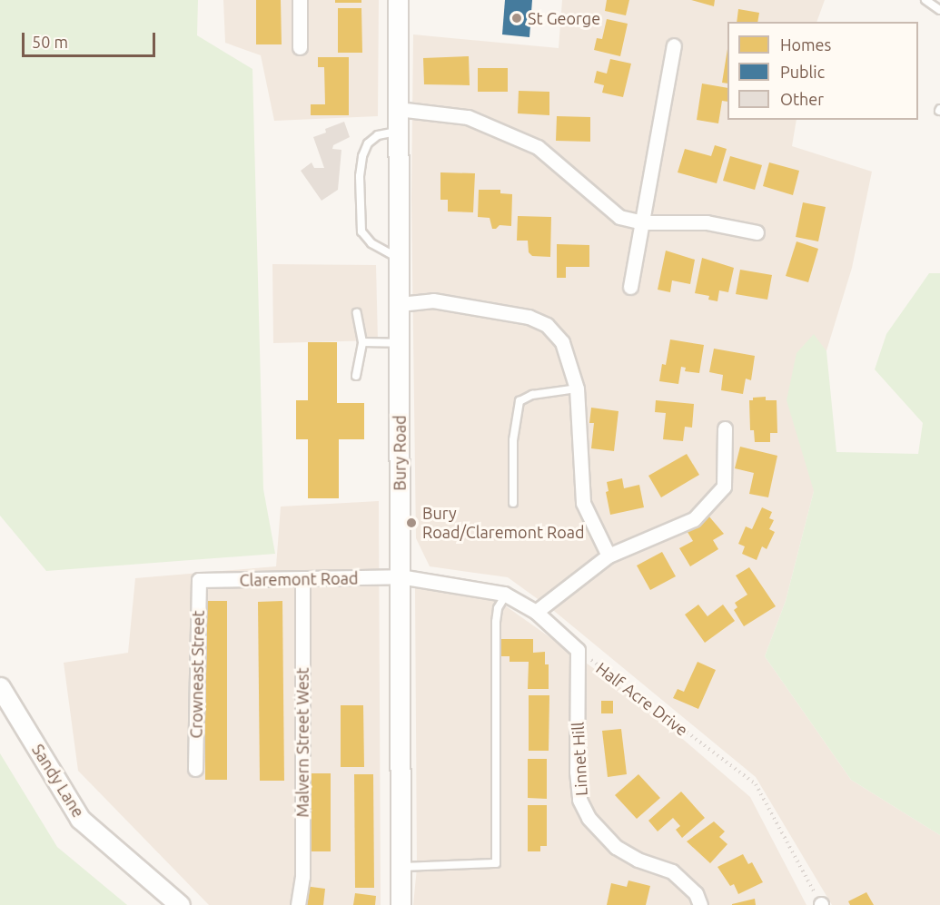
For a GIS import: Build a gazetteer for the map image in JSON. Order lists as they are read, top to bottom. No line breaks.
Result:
{"streets":{"main road":["Bury Road","Sandy Lane"],"street":["Claremont Road","Crowneast Street","Malvern Street West","Linnet Hill"],"path":["Half Acre Drive"]},"crossings":[["Bury Road","Claremont Road"],["Claremont Road","Crowneast Street"],["Claremont Road","Malvern Street West"],["Half Acre Drive","Linnet Hill"]],"places":["St George","Bury Road/Claremont Road"],"legend":["Homes","Public","Other"],"scale_bar":"50 m"}
